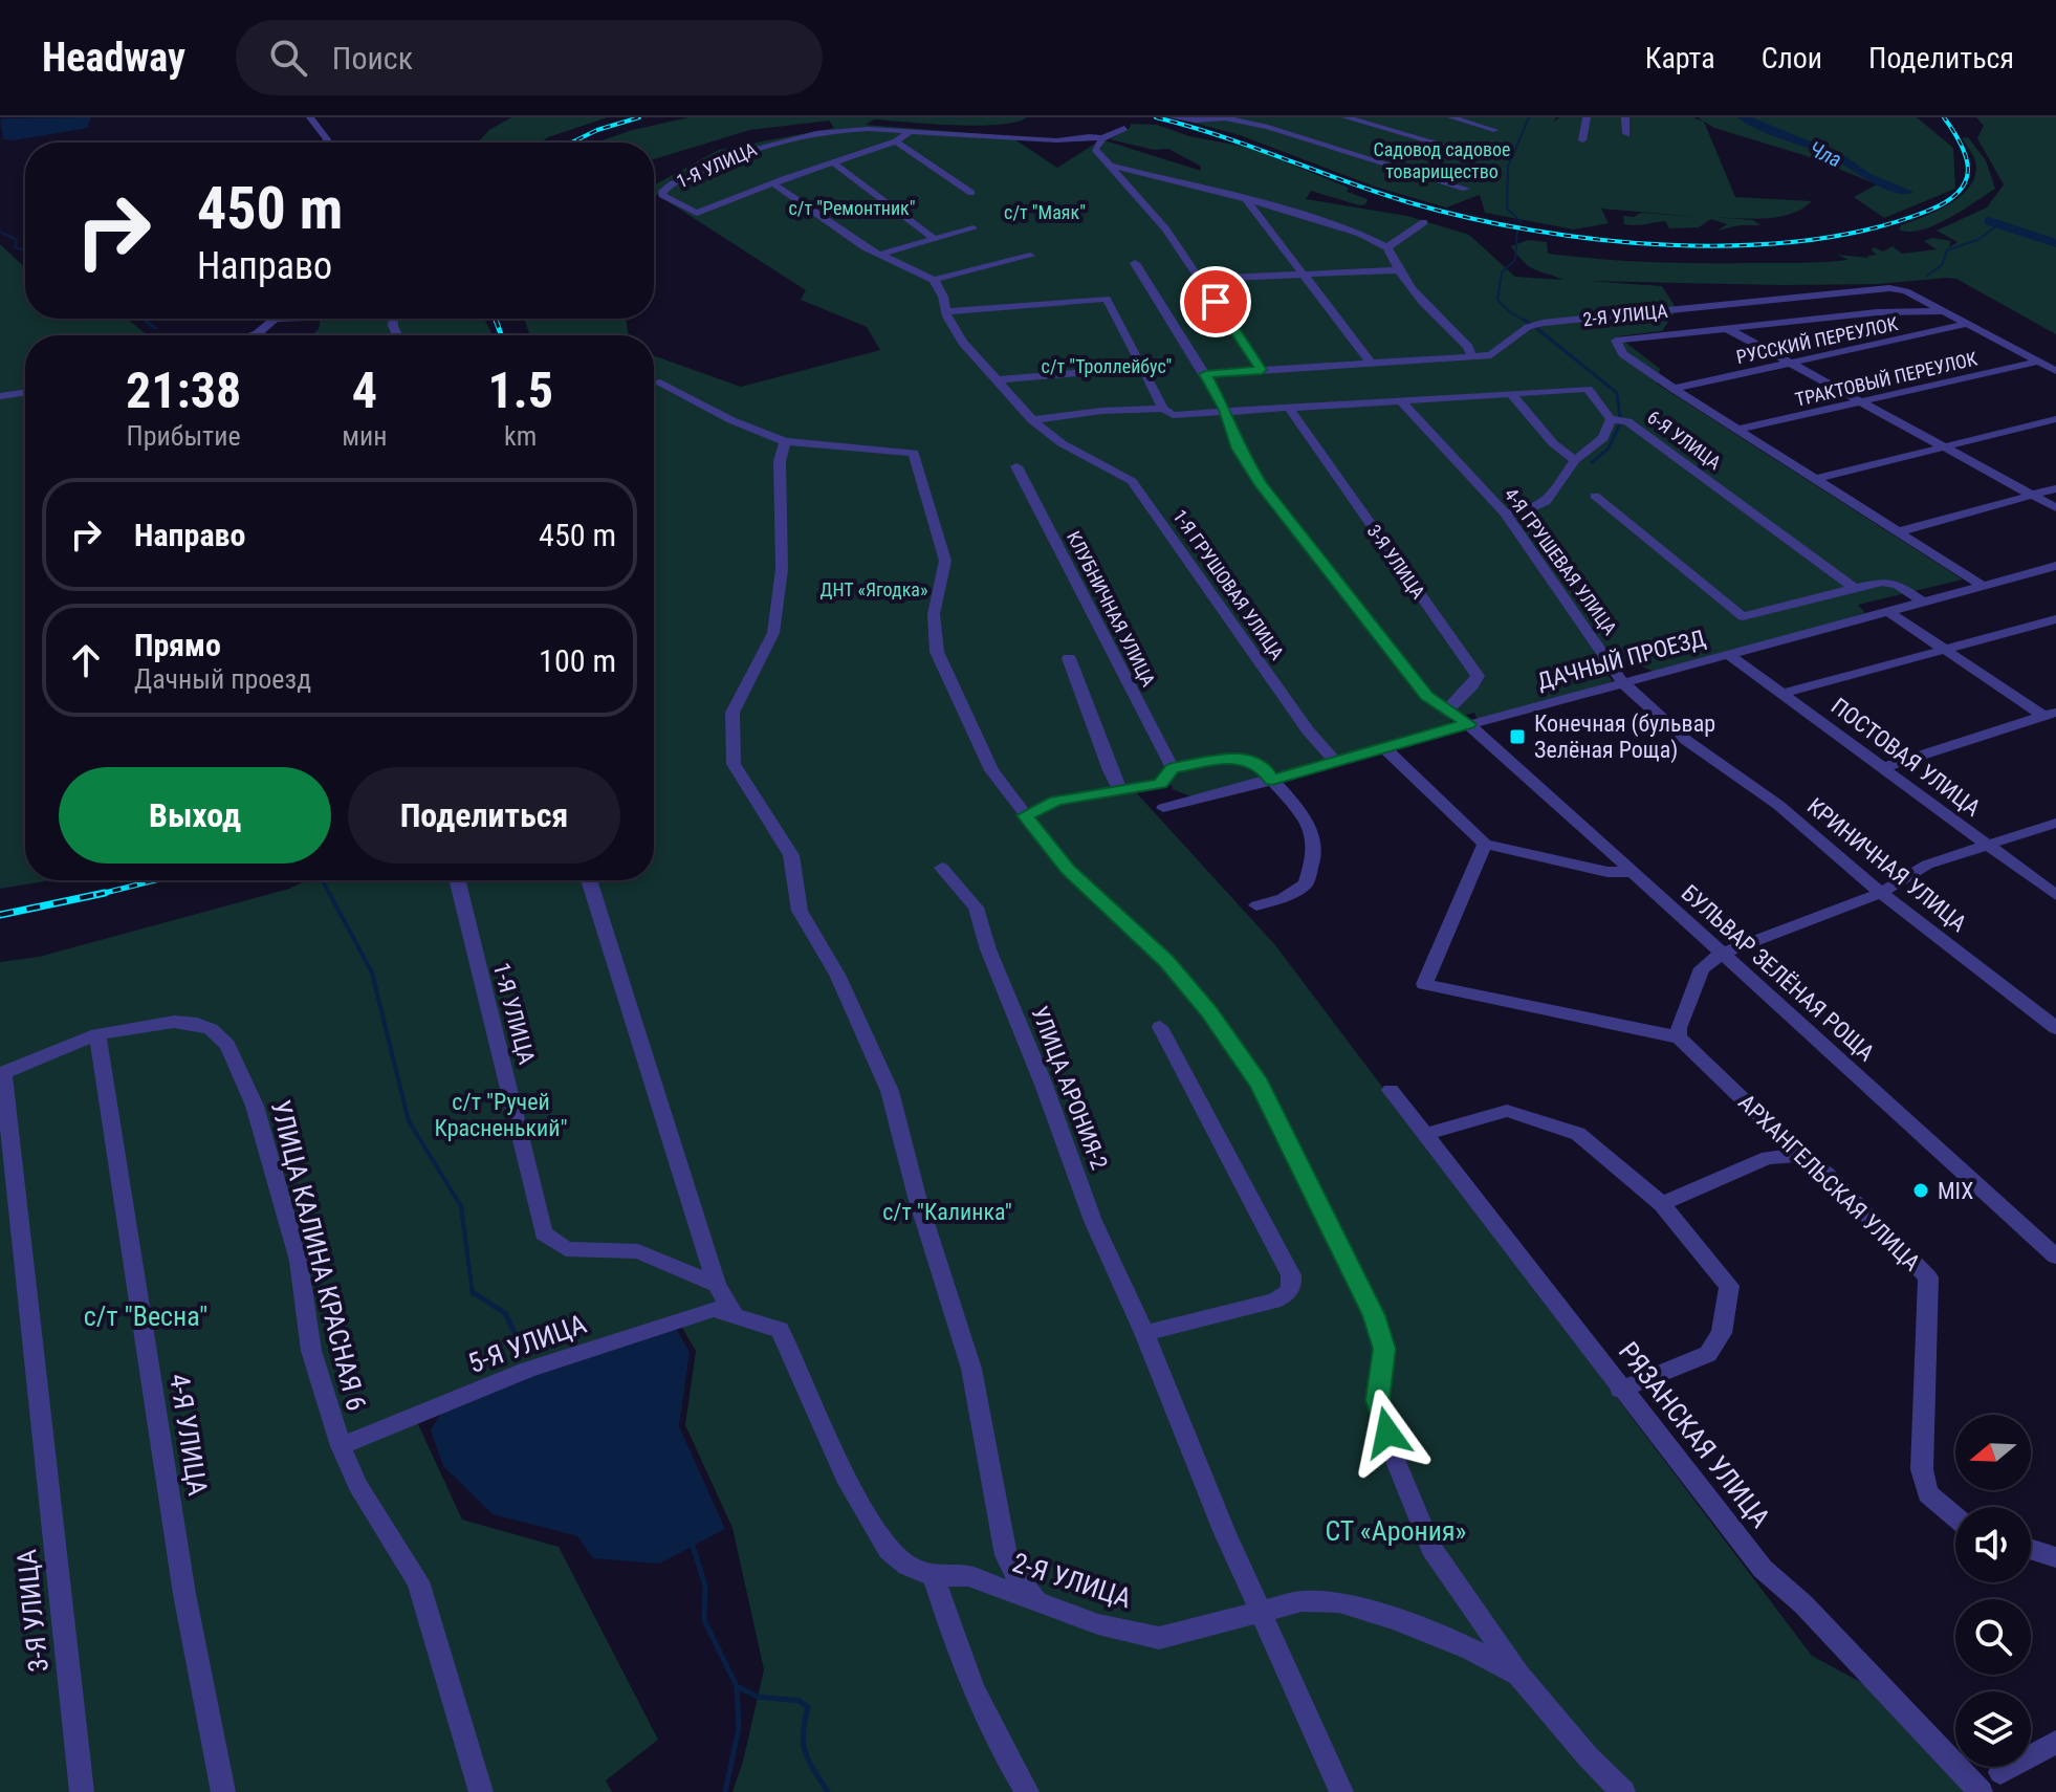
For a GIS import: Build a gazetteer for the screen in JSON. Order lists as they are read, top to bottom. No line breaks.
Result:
{"streets":{"street":["1-Я УЛИЦА","2-Я УЛИЦА","РУССКИЙ ПЕРЕУЛОК","ТРАКТОВЫЙ ПЕРЕУЛОК","6-Я УЛИЦА","3-Я УЛИЦА","4-Я ГРУШЕВАЯ УЛИЦА","1-Я ГРУШОВАЯ УЛИЦА","КЛУБНИЧНАЯ УЛИЦА","ДАЧНЫЙ ПРОЕЗД","ПОСТОВАЯ УЛИЦА","КРИНИЧНАЯ УЛИЦА","БУЛЬВАР ЗЕЛЁНАЯ РОЩА","УЛИЦА АРОНИЯ-2","АРХАНГЕЛЬСКАЯ УЛИЦА","УЛИЦА КАЛИНА КРАСНАЯ 6","5-Я УЛИЦА","4-Я УЛИЦА","РЯЗАНСКАЯ УЛИЦА"]},"crossings":[["2-Я УЛИЦА","РУССКИЙ ПЕРЕУЛОК"],["2-Я УЛИЦА","ТРАКТОВЫЙ ПЕРЕУЛОК"],["2-Я УЛИЦА","ДАЧНЫЙ ПРОЕЗД"],["2-Я УЛИЦА","УЛИЦА АРОНИЯ-2"],["2-Я УЛИЦА","5-Я УЛИЦА"],["6-Я УЛИЦА","4-Я ГРУШЕВАЯ УЛИЦА"],["3-Я УЛИЦА","УЛИЦА КАЛИНА КРАСНАЯ 6"],["3-Я УЛИЦА","4-Я УЛИЦА"],["4-Я ГРУШЕВАЯ УЛИЦА","ДАЧНЫЙ ПРОЕЗД"],["4-Я ГРУШЕВАЯ УЛИЦА","КРИНИЧНАЯ УЛИЦА"],["1-Я ГРУШОВАЯ УЛИЦА","ДАЧНЫЙ ПРОЕЗД"],["ДАЧНЫЙ ПРОЕЗД","ПОСТОВАЯ УЛИЦА"],["ДАЧНЫЙ ПРОЕЗД","БУЛЬВАР ЗЕЛЁНАЯ РОЩА"],["УЛИЦА КАЛИНА КРАСНАЯ 6","5-Я УЛИЦА"],["УЛИЦА КАЛИНА КРАСНАЯ 6","4-Я УЛИЦА"]],"water":["Чла"],"parks":["Садовод садовое товарищество","с/т \"Ремонтник\"","с/т \"Маяк\"","с/т \"Троллейбус\"","ДНТ «Ягодка»","с/т \"Ручей Красненький\"","с/т \"Калинка\"","с/т \"Весна\"","СТ «Арония»"],"places":{"transit":["Конечная (бульвар Зелёная Роща)"],"other":["MIX"]},"north":"left","page":{"header":"Headway","search":"Поиск","nav":["Карта","Слои","Поделиться"],"turn":["450 m","Направо"],"eta":["21:38","Прибытие","4","мин","1.5","km"],"list":[{"name":"Направо","value":"450 m"},{"name":"Прямо","note":"Дачный проезд","value":"100 m"}],"buttons":["Выход","Поделиться"]}}
